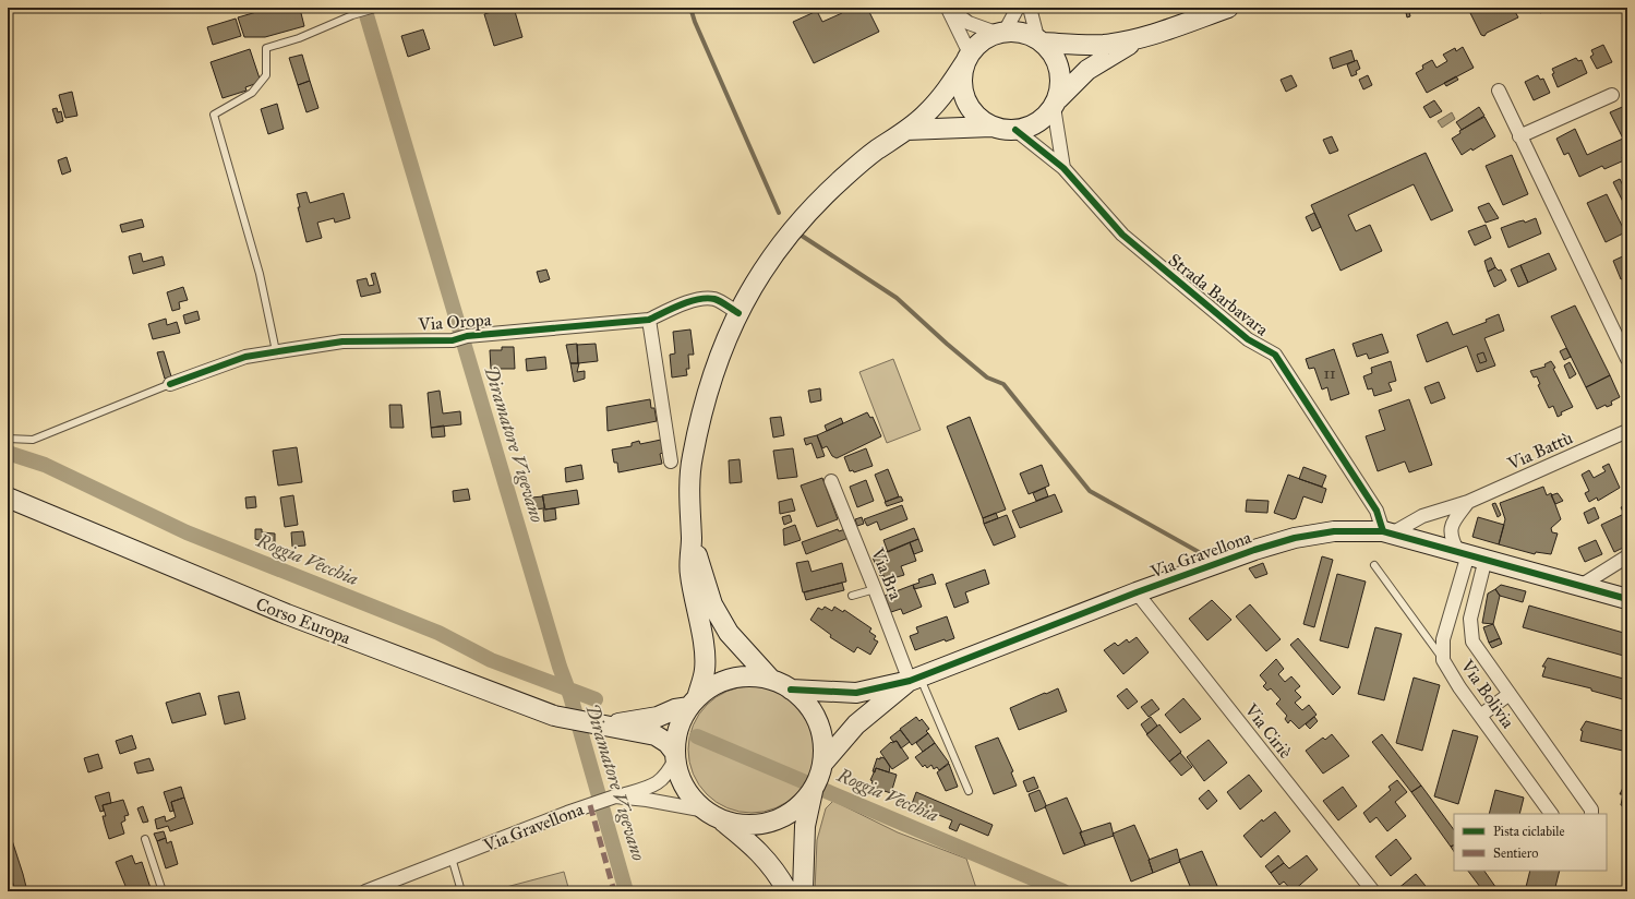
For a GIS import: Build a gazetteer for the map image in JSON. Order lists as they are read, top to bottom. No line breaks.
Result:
{"streets":{"main road":["Via Gravellona","Corso Europa"],"street":["Strada Barbavara","Via Oropa","Via Battù","Via Bra","Via Bolivia","Via Ciriè"]},"crossings":[["Strada Barbavara","Via Battù"],["Strada Barbavara","Via Gravellona"],["Via Battù","Via Gravellona"],["Via Battù","Via Bolivia"],["Via Gravellona","Via Bra"],["Via Gravellona","Corso Europa"],["Via Gravellona","Via Bolivia"],["Via Gravellona","Via Ciriè"]],"water":["Diramatore Vigevano","Roggia Vecchia"],"house_numbers":["11"],"legend":["Pista ciclabile","Sentiero"]}
